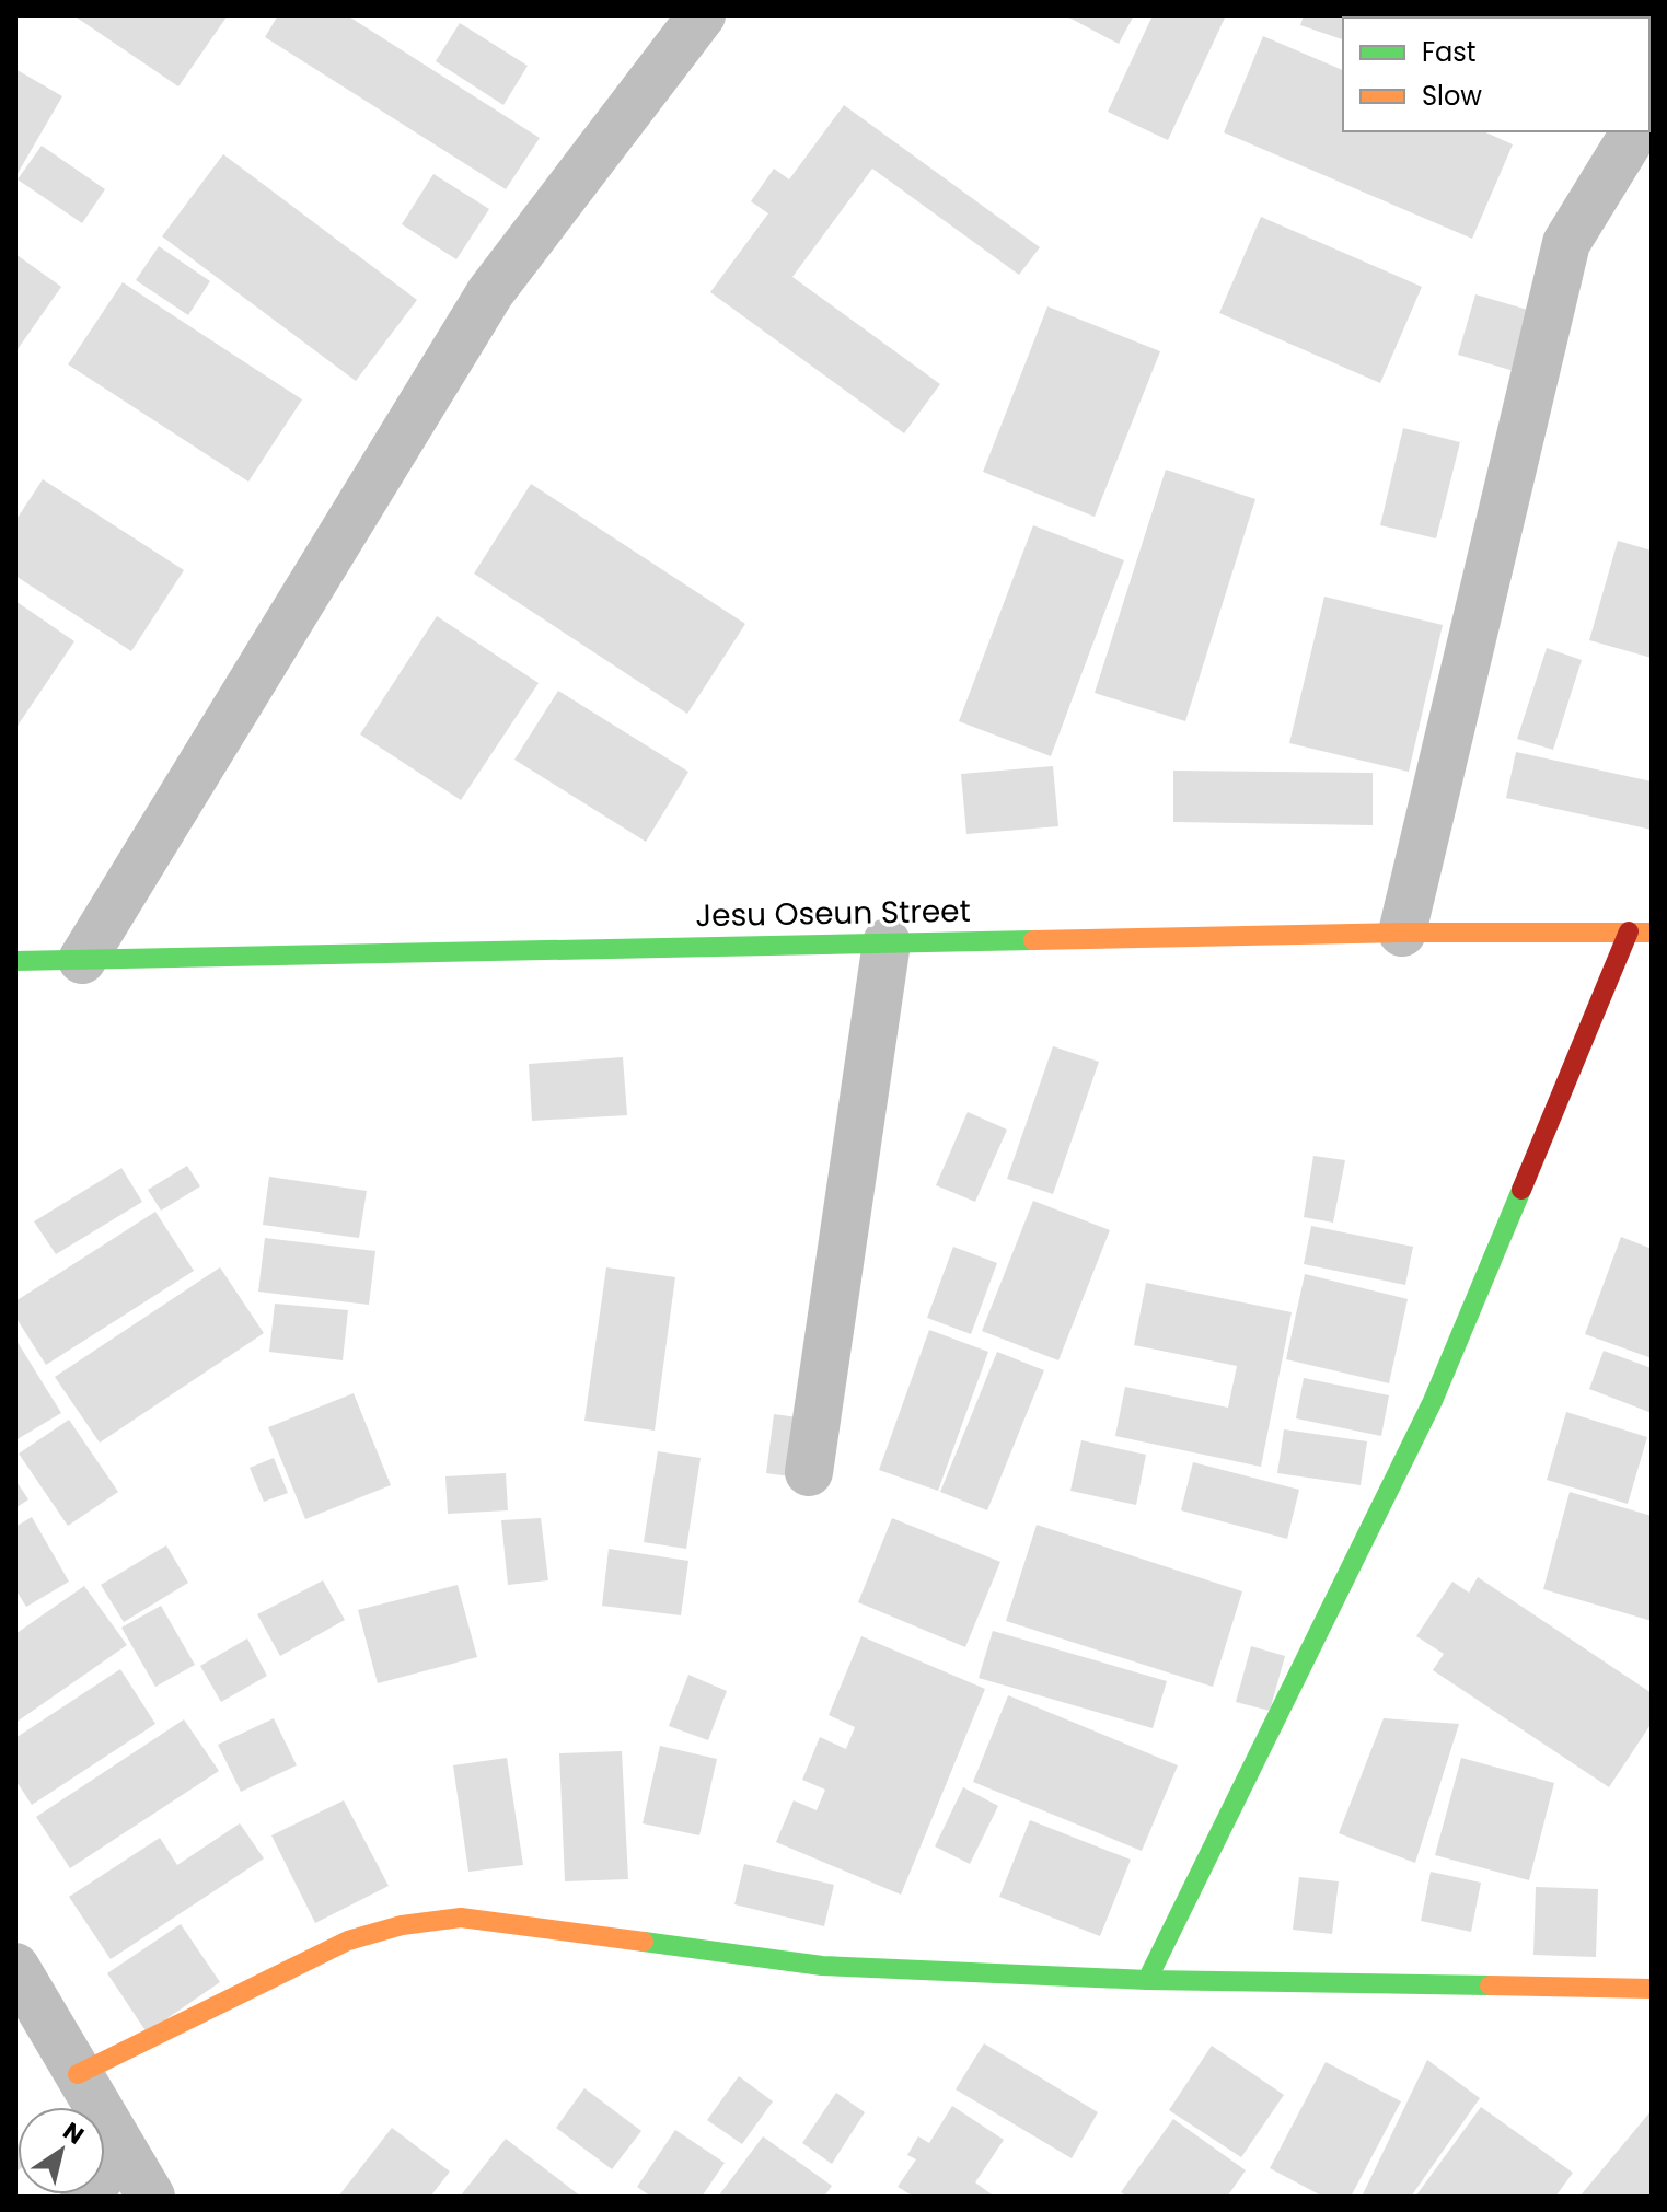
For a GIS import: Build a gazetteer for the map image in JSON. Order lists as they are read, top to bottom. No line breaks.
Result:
{"streets":{"street":["Jesu Oseun Street"]},"legend":["Fast","Slow"],"north":"top right"}
